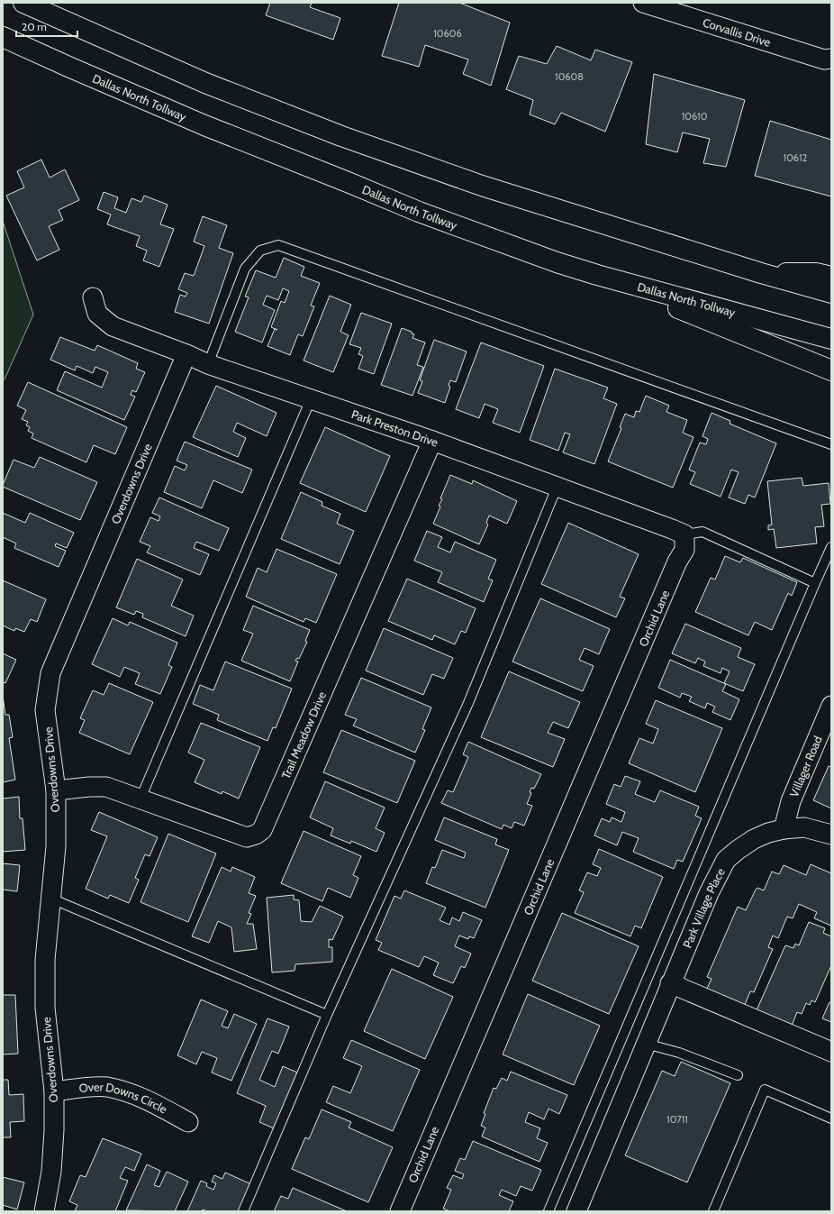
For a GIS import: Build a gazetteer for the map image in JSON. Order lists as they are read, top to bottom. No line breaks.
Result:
{"streets":{"highway":["Dallas North Tollway"],"street":["Corvallis Drive","Park Preston Drive","Overdowns Drive","Orchid Lane","Trail Meadow Drive","Villager Road","Park Village Place","Over Downs Circle"]},"crossings":[["Park Preston Drive","Overdowns Drive"],["Park Preston Drive","Orchid Lane"],["Park Preston Drive","Trail Meadow Drive"],["Overdowns Drive","Trail Meadow Drive"],["Overdowns Drive","Over Downs Circle"],["Villager Road","Park Village Place"]],"house_numbers":["10606","10608","10610","10612","10711"],"scale_bar":"20 m"}
